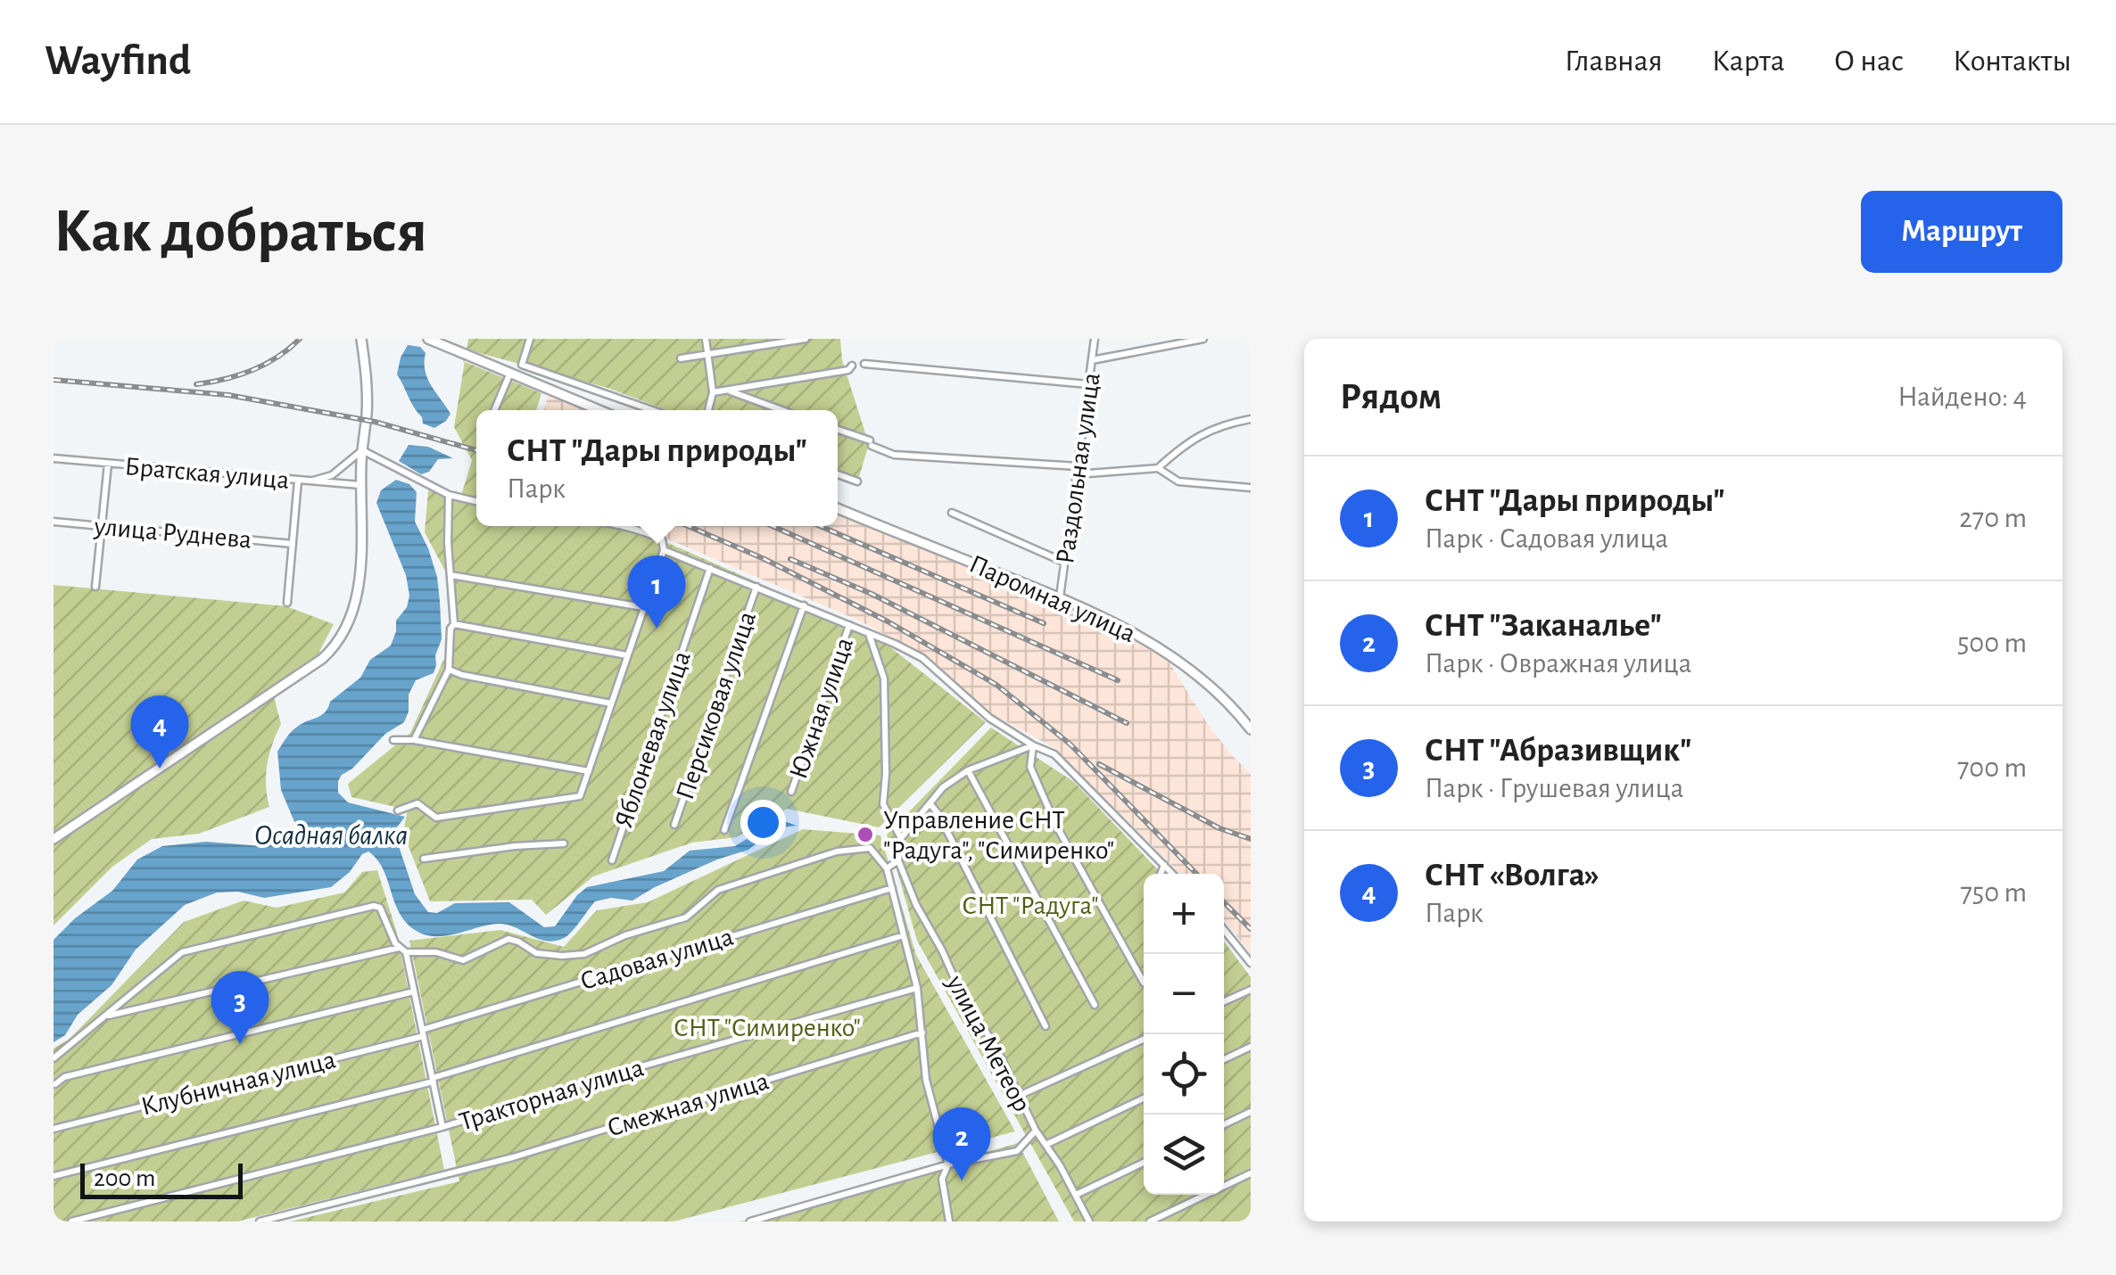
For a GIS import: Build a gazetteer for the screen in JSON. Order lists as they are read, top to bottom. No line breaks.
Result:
{"streets":{"street":["Раздольная улица","Братская улица","улица Руднева","Паромная улица","Персиковая улица","Южная улица","Яблоневая улица","Садовая улица","улица Метеор","Клубничная улица","Тракторная улица","Смежная улица"]},"crossings":[["Раздольная улица","Паромная улица"],["Садовая улица","Клубничная улица"]],"water":["Осадная балка"],"parks":["СНТ \"Радуга\"","СНТ \"Симиренко\""],"places":["Управление СНТ \"Радуга\", \"Симиренко\""],"scale_bar":"200 m","page":{"header":"Wayfind","nav":["Главная","Карта","О нас","Контакты"],"buttons":"Маршрут","title":"Как добраться","heading":["Рядом","Найдено: 4"],"popup":["СНТ \"Дары природы\"","Парк"],"list":[{"mark":"1","name":"СНТ \"Дары природы\"","note":"Парк · Садовая улица","value":"270 m"},{"mark":"2","name":"СНТ \"Заканалье\"","note":"Парк · Овражная улица","value":"500 m"},{"mark":"3","name":"СНТ \"Абразивщик\"","note":"Парк · Грушевая улица","value":"700 m"},{"mark":"4","name":"СНТ «Волга»","note":"Парк","value":"750 m"}],"pins":["1","4","3","2"],"map_buttons":["+","−"],"scale":"200 m"}}
